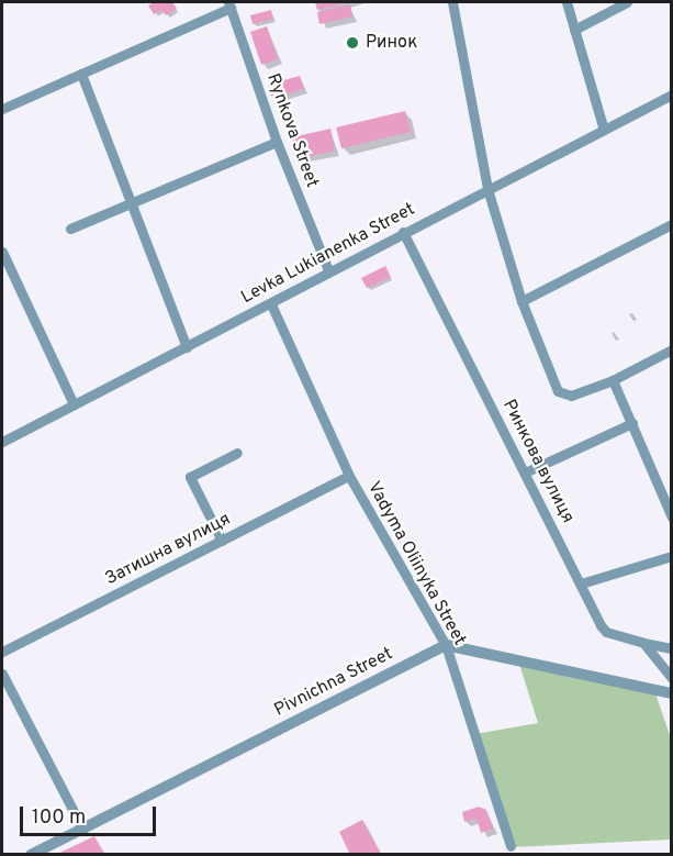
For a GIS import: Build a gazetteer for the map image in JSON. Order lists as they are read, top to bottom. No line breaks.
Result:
{"streets":{"street":["Rynkova Street","Levka Lukianenka Street","Ринкова вулиця","Затишна вулиця","Vadyma Oliinyka Street","Pivnichna Street"]},"crossings":[["Rynkova Street","Levka Lukianenka Street"],["Levka Lukianenka Street","Ринкова вулиця"],["Levka Lukianenka Street","Vadyma Oliinyka Street"],["Затишна вулиця","Vadyma Oliinyka Street"],["Vadyma Oliinyka Street","Pivnichna Street"]],"places":["Ринок"],"scale_bar":"100 m"}
